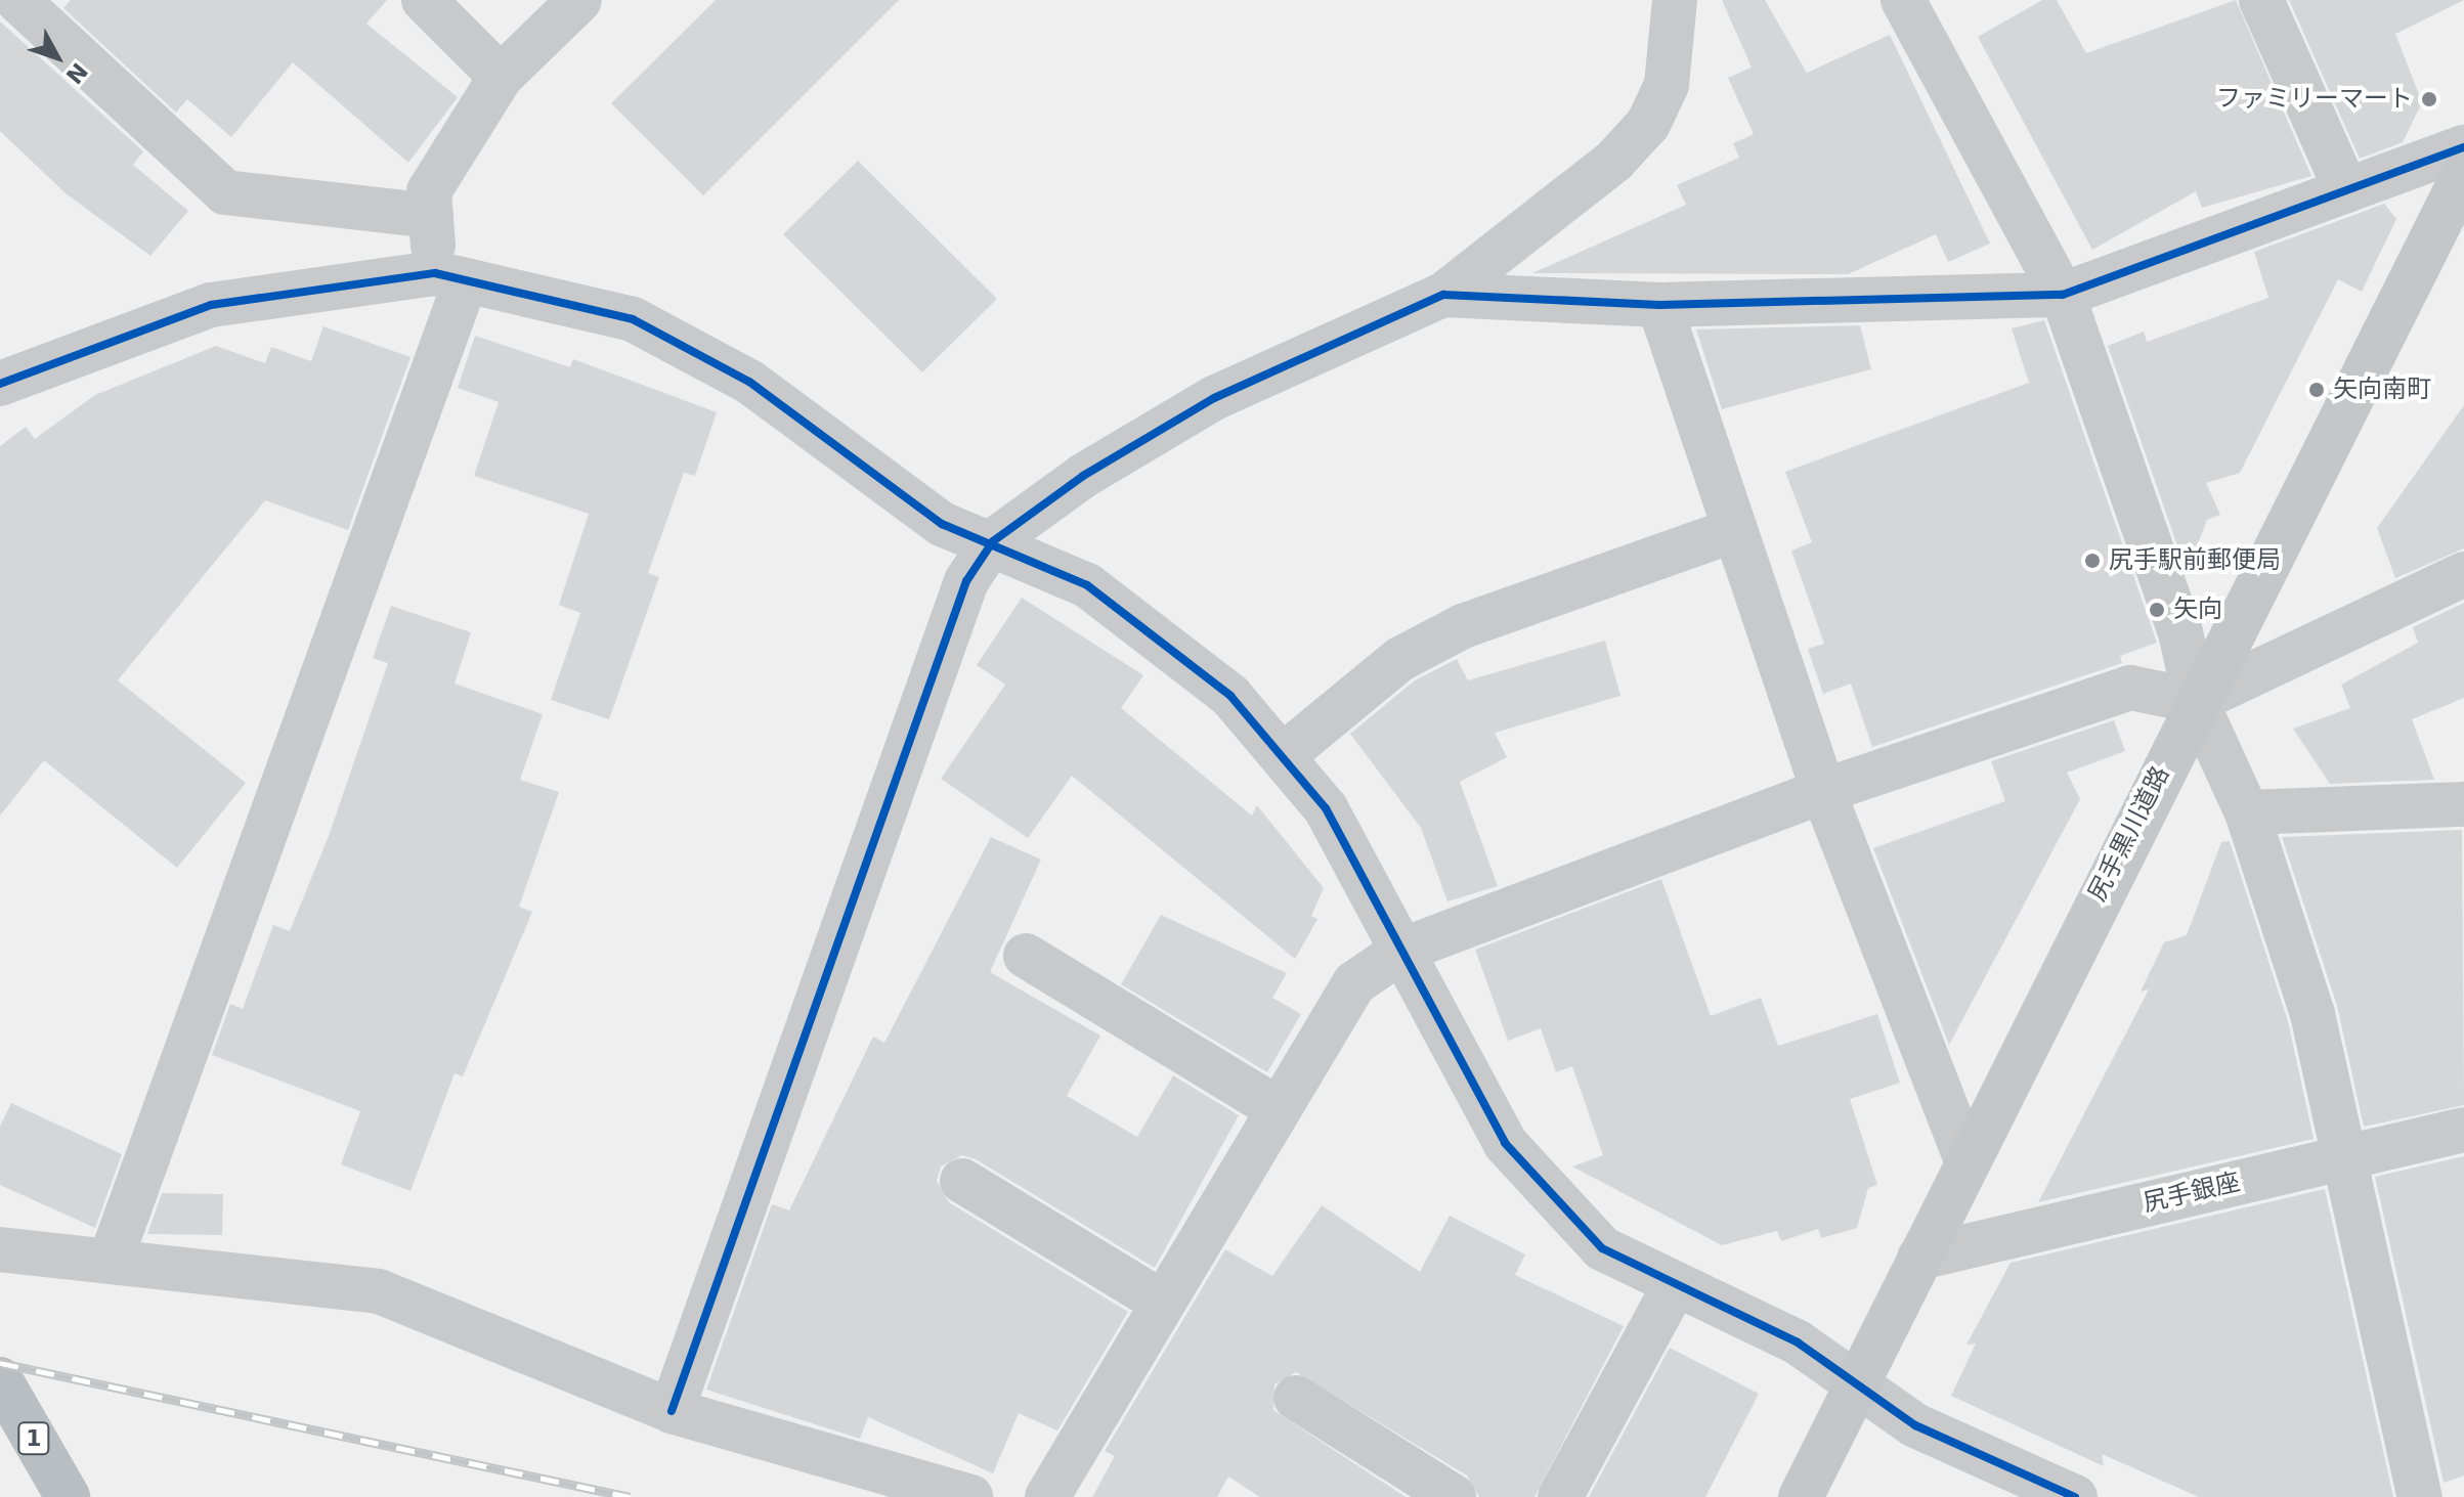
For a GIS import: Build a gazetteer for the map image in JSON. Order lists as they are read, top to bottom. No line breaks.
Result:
{"streets":{"highway":["1"],"main road":["尻手黒川道路"],"street":["尻手銀座"]},"crossings":[["尻手黒川道路","尻手銀座"]],"places":["ファミリーマート","矢向南町","尻手駅前郵便局","矢向"],"north":"bottom right"}
